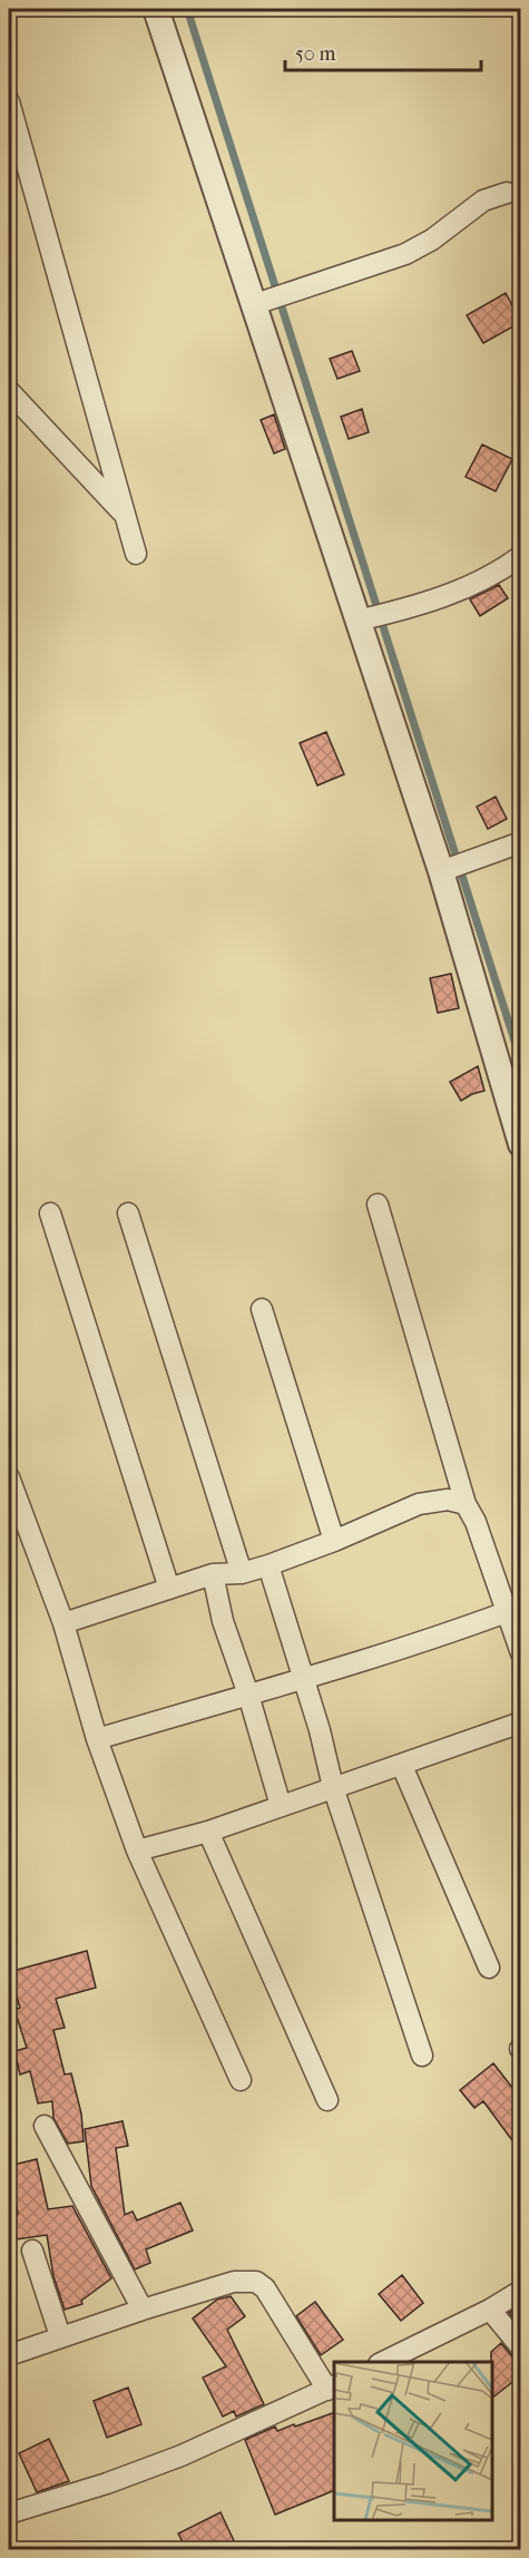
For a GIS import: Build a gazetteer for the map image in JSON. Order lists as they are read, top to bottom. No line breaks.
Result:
{"scale_bar":"50 m"}
